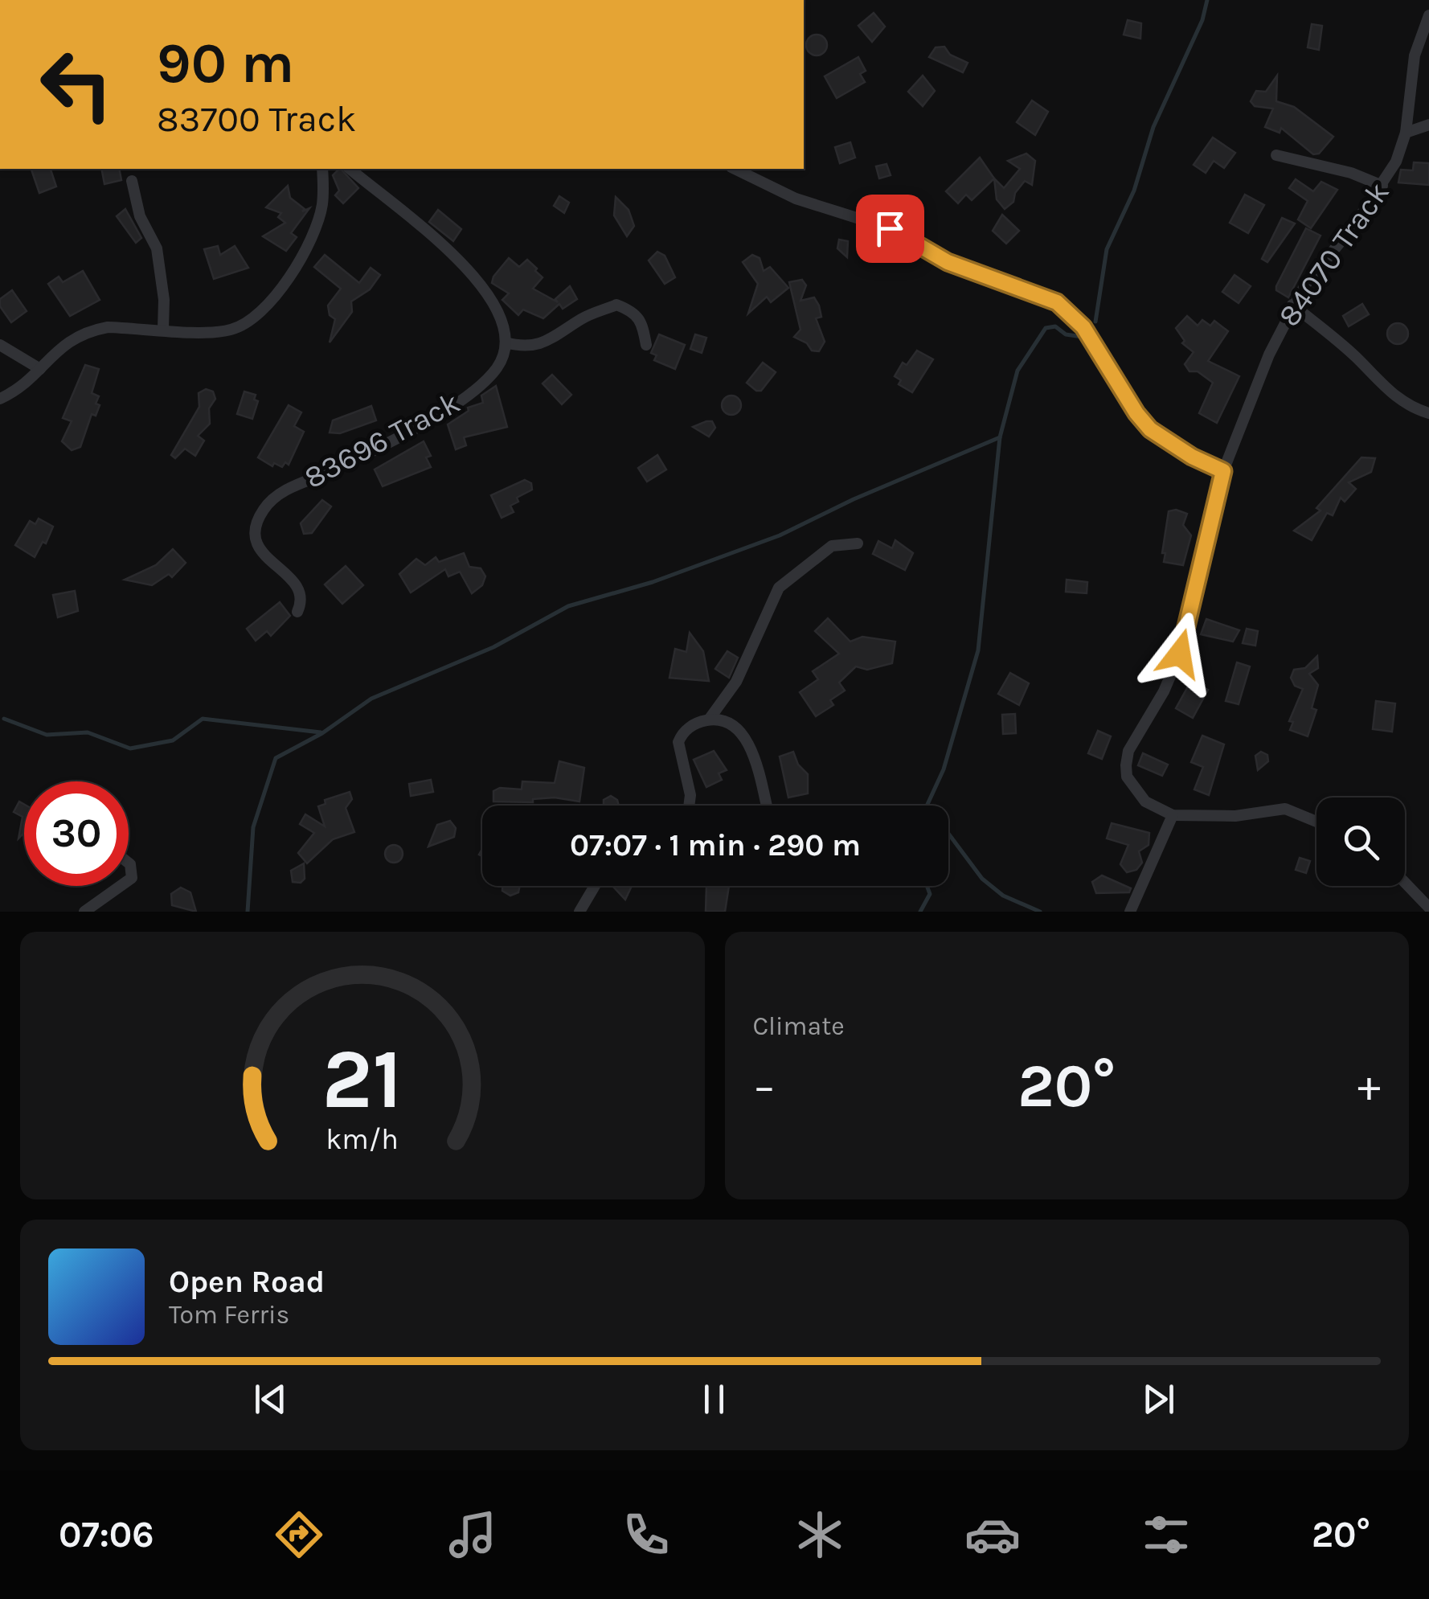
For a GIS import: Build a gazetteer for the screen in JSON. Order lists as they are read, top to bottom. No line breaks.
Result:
{"streets":{"street":["84070 Track","83696 Track"]},"page":{"turn":["90 m","83700 Track"],"limit":"30","trip":"07:07 · 1 min · 290 m","tile":"Climate","heat":["−","20°","+"],"song":["Open Road","Tom Ferris"],"tabs":["07:06","20°"],"gauge":["21","km/h"]}}
